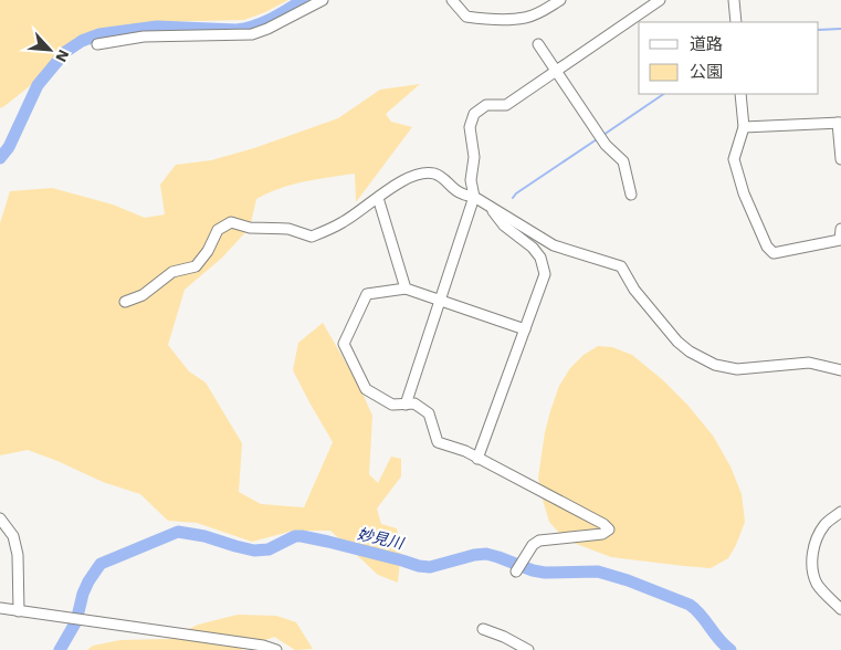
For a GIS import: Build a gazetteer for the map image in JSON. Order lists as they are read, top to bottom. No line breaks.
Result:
{"water":["妙見川"],"legend":["道路","公園"],"north":"bottom right"}
